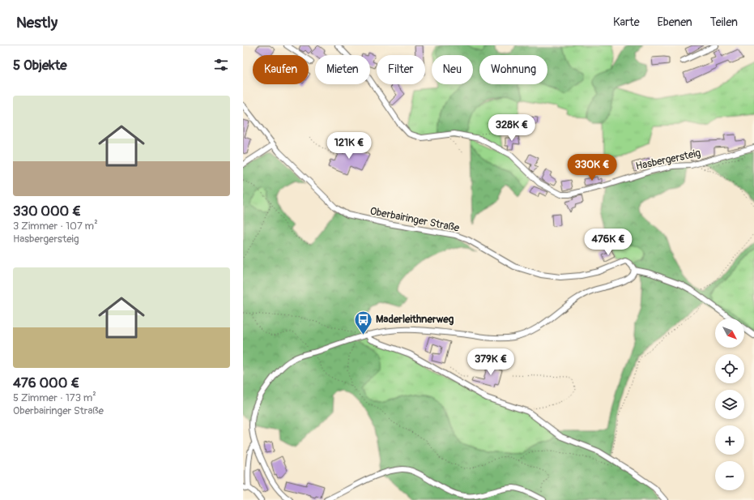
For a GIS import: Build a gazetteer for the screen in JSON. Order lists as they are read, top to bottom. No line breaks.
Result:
{"streets":{"street":["Hasbergersteig","Oberbairinger Straße"]},"places":{"bus stop":["Maderleithnerweg"]},"north":"bottom right","page":{"header":"Nestly","nav":["Karte","Ebenen","Teilen"],"heading":"5 Objekte","chip":["Kaufen","Mieten","Filter","Neu","Wohnung"],"list":[{"name":"330 000 €","note":"3 Zimmer · 107 m² · Hasbergersteig"},{"name":"476 000 €","note":"5 Zimmer · 173 m² · Oberbairinger Straße"}],"price":["328K €","121K €","330K €","476K €","379K €"],"map_buttons":["+","−"]}}
